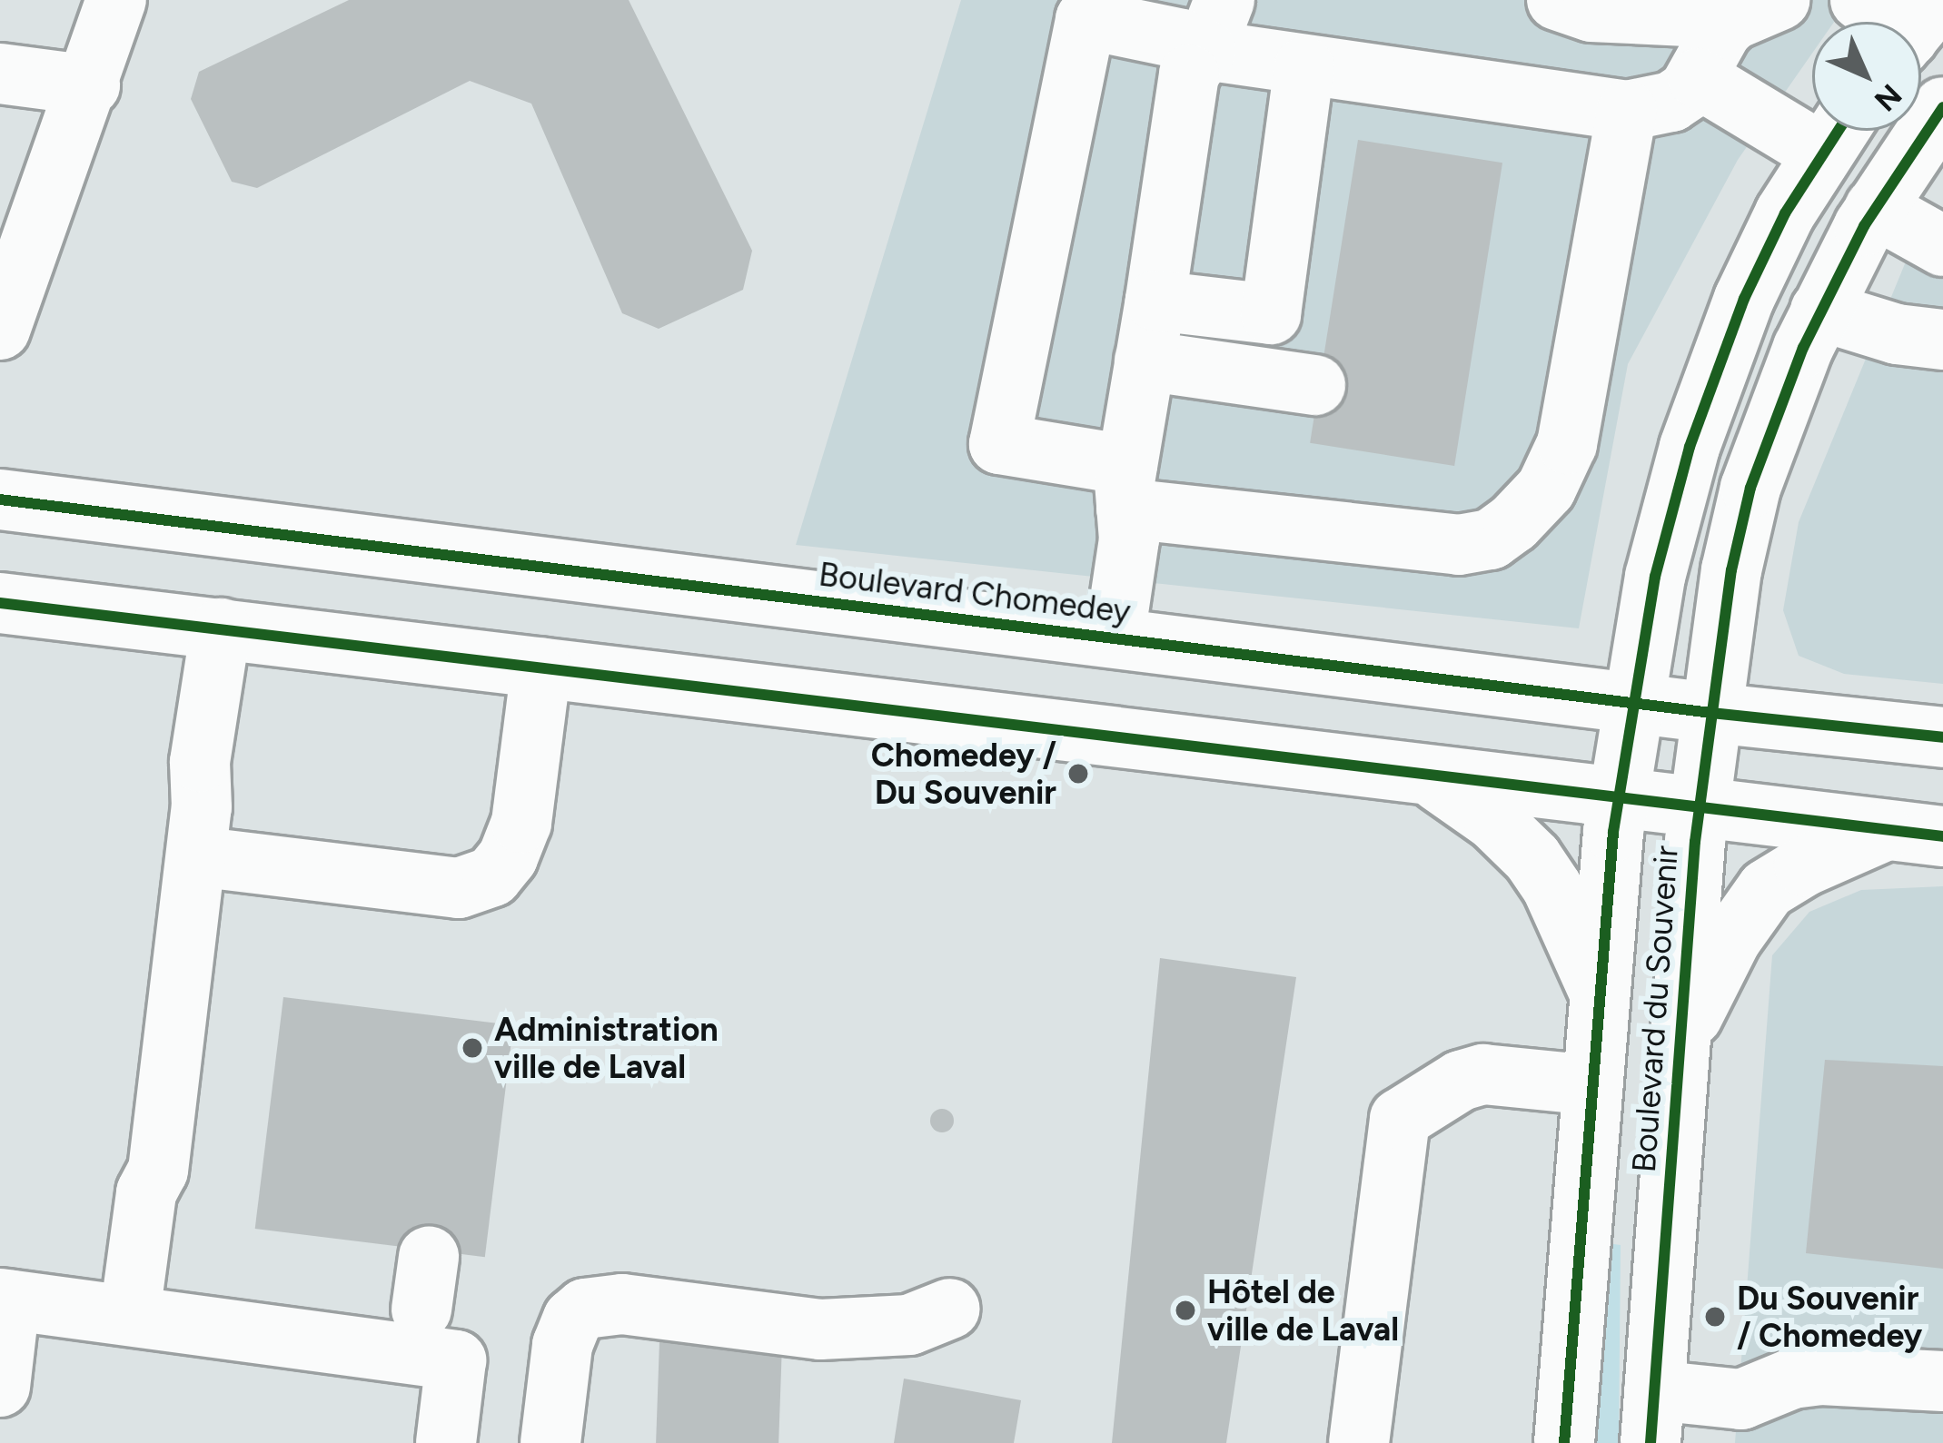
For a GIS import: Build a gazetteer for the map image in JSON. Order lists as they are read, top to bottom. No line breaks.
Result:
{"streets":{"street":["Boulevard Chomedey","Boulevard du Souvenir"]},"crossings":[["Boulevard Chomedey","Boulevard du Souvenir"]],"places":["Chomedey / Du Souvenir","Administration ville de Laval","Hôtel de ville de Laval","Du Souvenir / Chomedey"],"north":"bottom right"}
